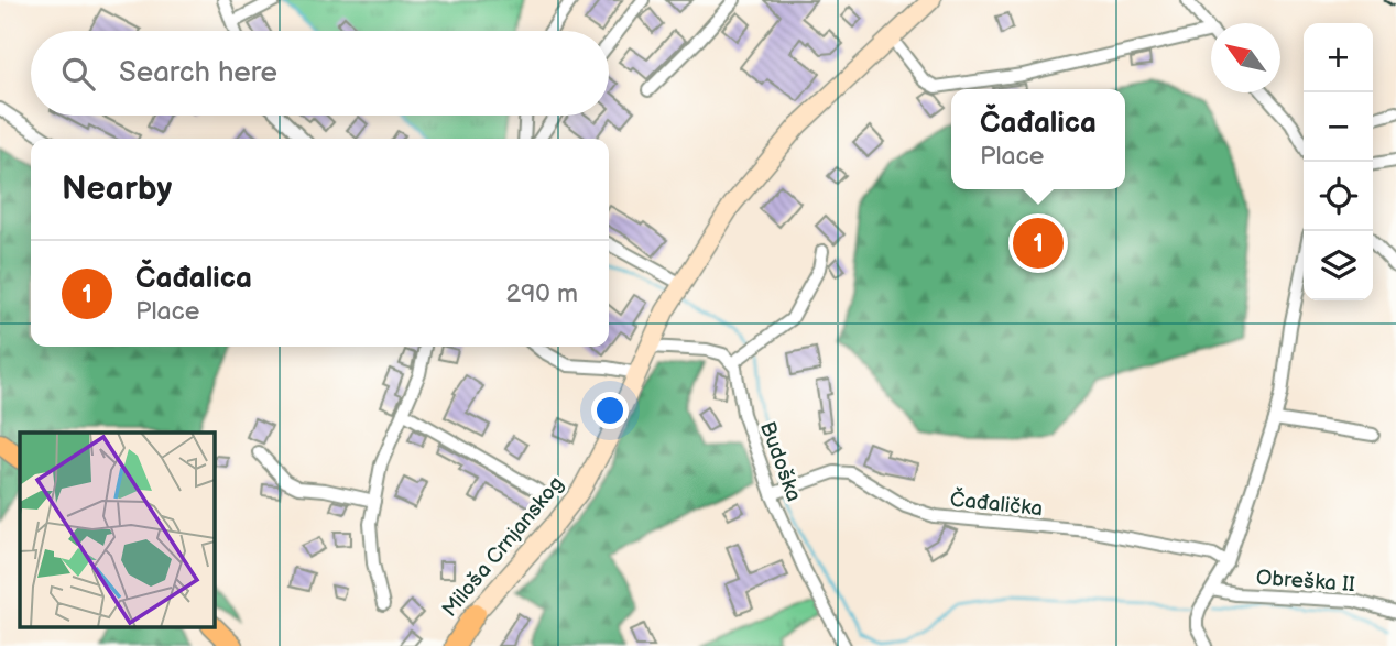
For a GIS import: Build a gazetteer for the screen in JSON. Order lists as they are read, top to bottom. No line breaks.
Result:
{"streets":{"main road":["Miloša Crnjanskog"],"street":["Budoška","Čađalička","Obreška II"]},"crossings":[["Budoška","Čađalička"]],"north":"top left","page":{"map_buttons":["+","−"],"search":"Search here","popup":["Čađalica","Place"],"heading":"Nearby","pins":"1","list":[{"mark":"1","name":"Čađalica","note":"Place","value":"290 m"}]}}
